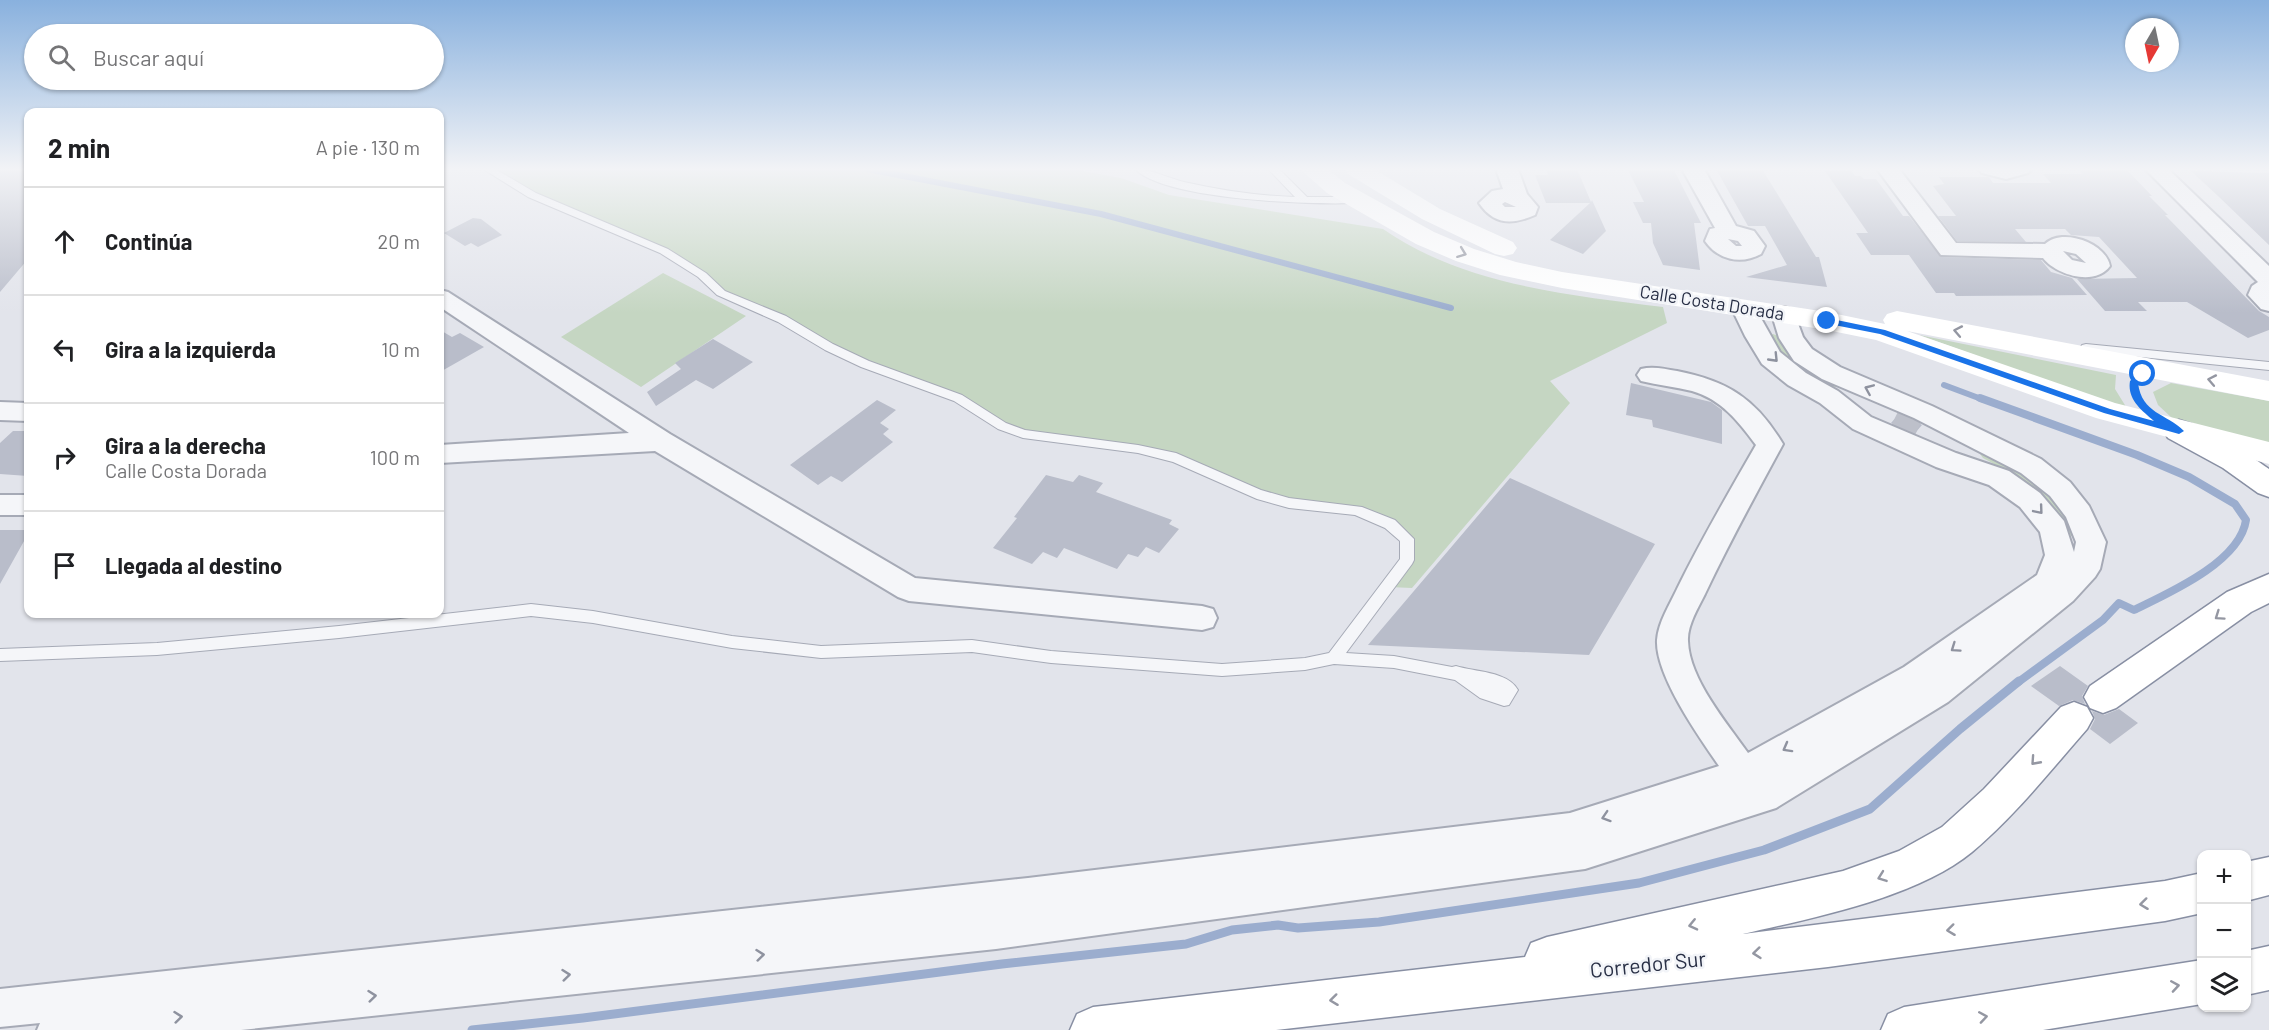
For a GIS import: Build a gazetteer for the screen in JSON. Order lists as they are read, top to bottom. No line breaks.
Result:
{"streets":{"main road":["Calle Costa Dorada","Corredor Sur"]},"north":"bottom","page":{"search":"Buscar aquí","heading":["2 min","A pie · 130 m"],"list":[["Continúa","20 m"],["Gira a la izquierda","10 m"],["Gira a la derecha","Calle Costa Dorada","100 m"],"Llegada al destino"],"map_buttons":["+","−"]}}
